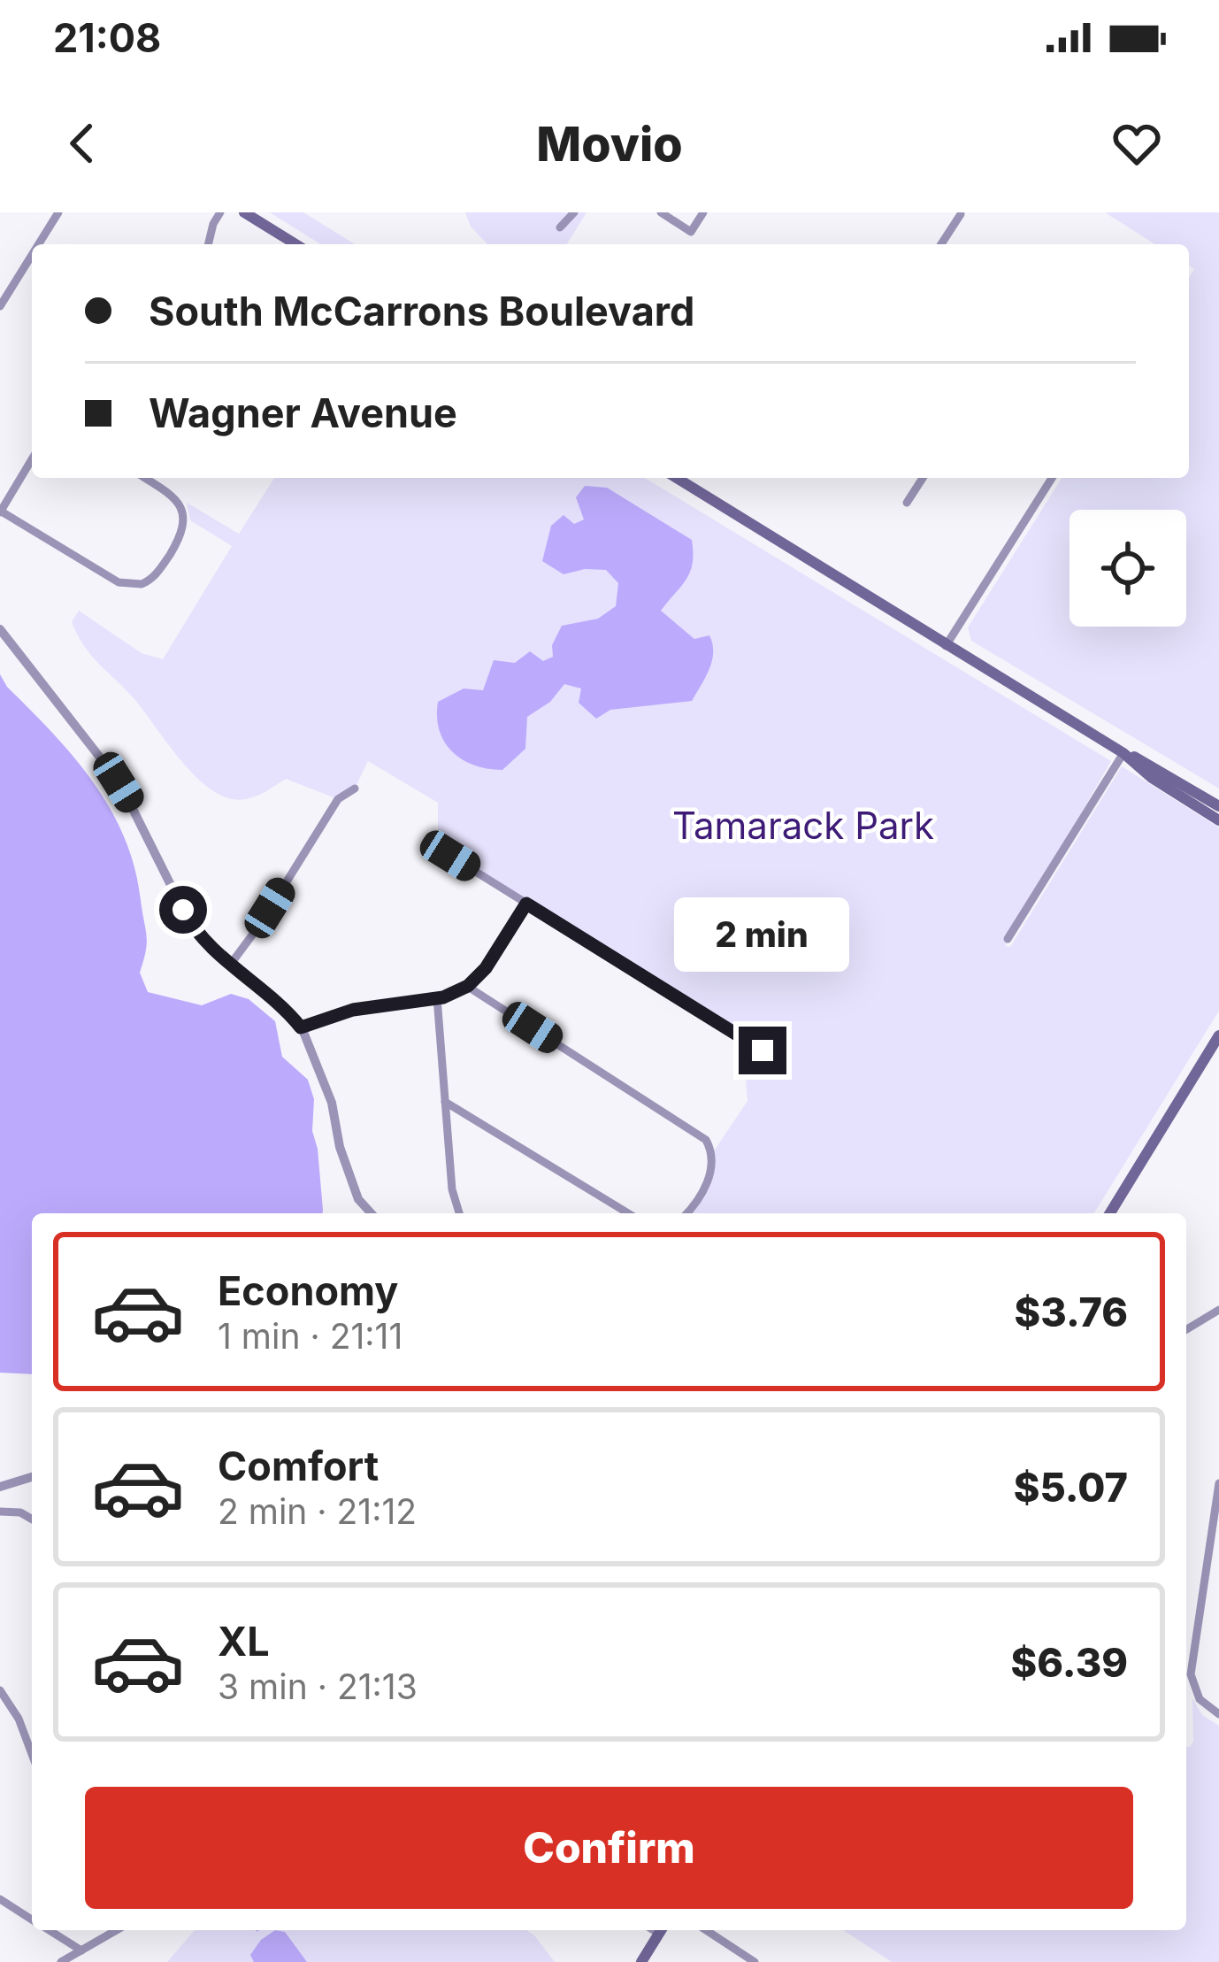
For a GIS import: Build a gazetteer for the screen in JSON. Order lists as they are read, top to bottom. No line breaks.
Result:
{"parks":["Tamarack Park"],"page":{"status":"21:08","header":"Movio","banner":["South McCarrons Boulevard","Wagner Avenue"],"bubble":"2 min","list":[{"name":"Economy","note":"1 min · 21:11","value":"$3.76"},{"name":"Comfort","note":"2 min · 21:12","value":"$5.07"},{"name":"XL","note":"3 min · 21:13","value":"$6.39"}],"buttons":"Confirm"}}
